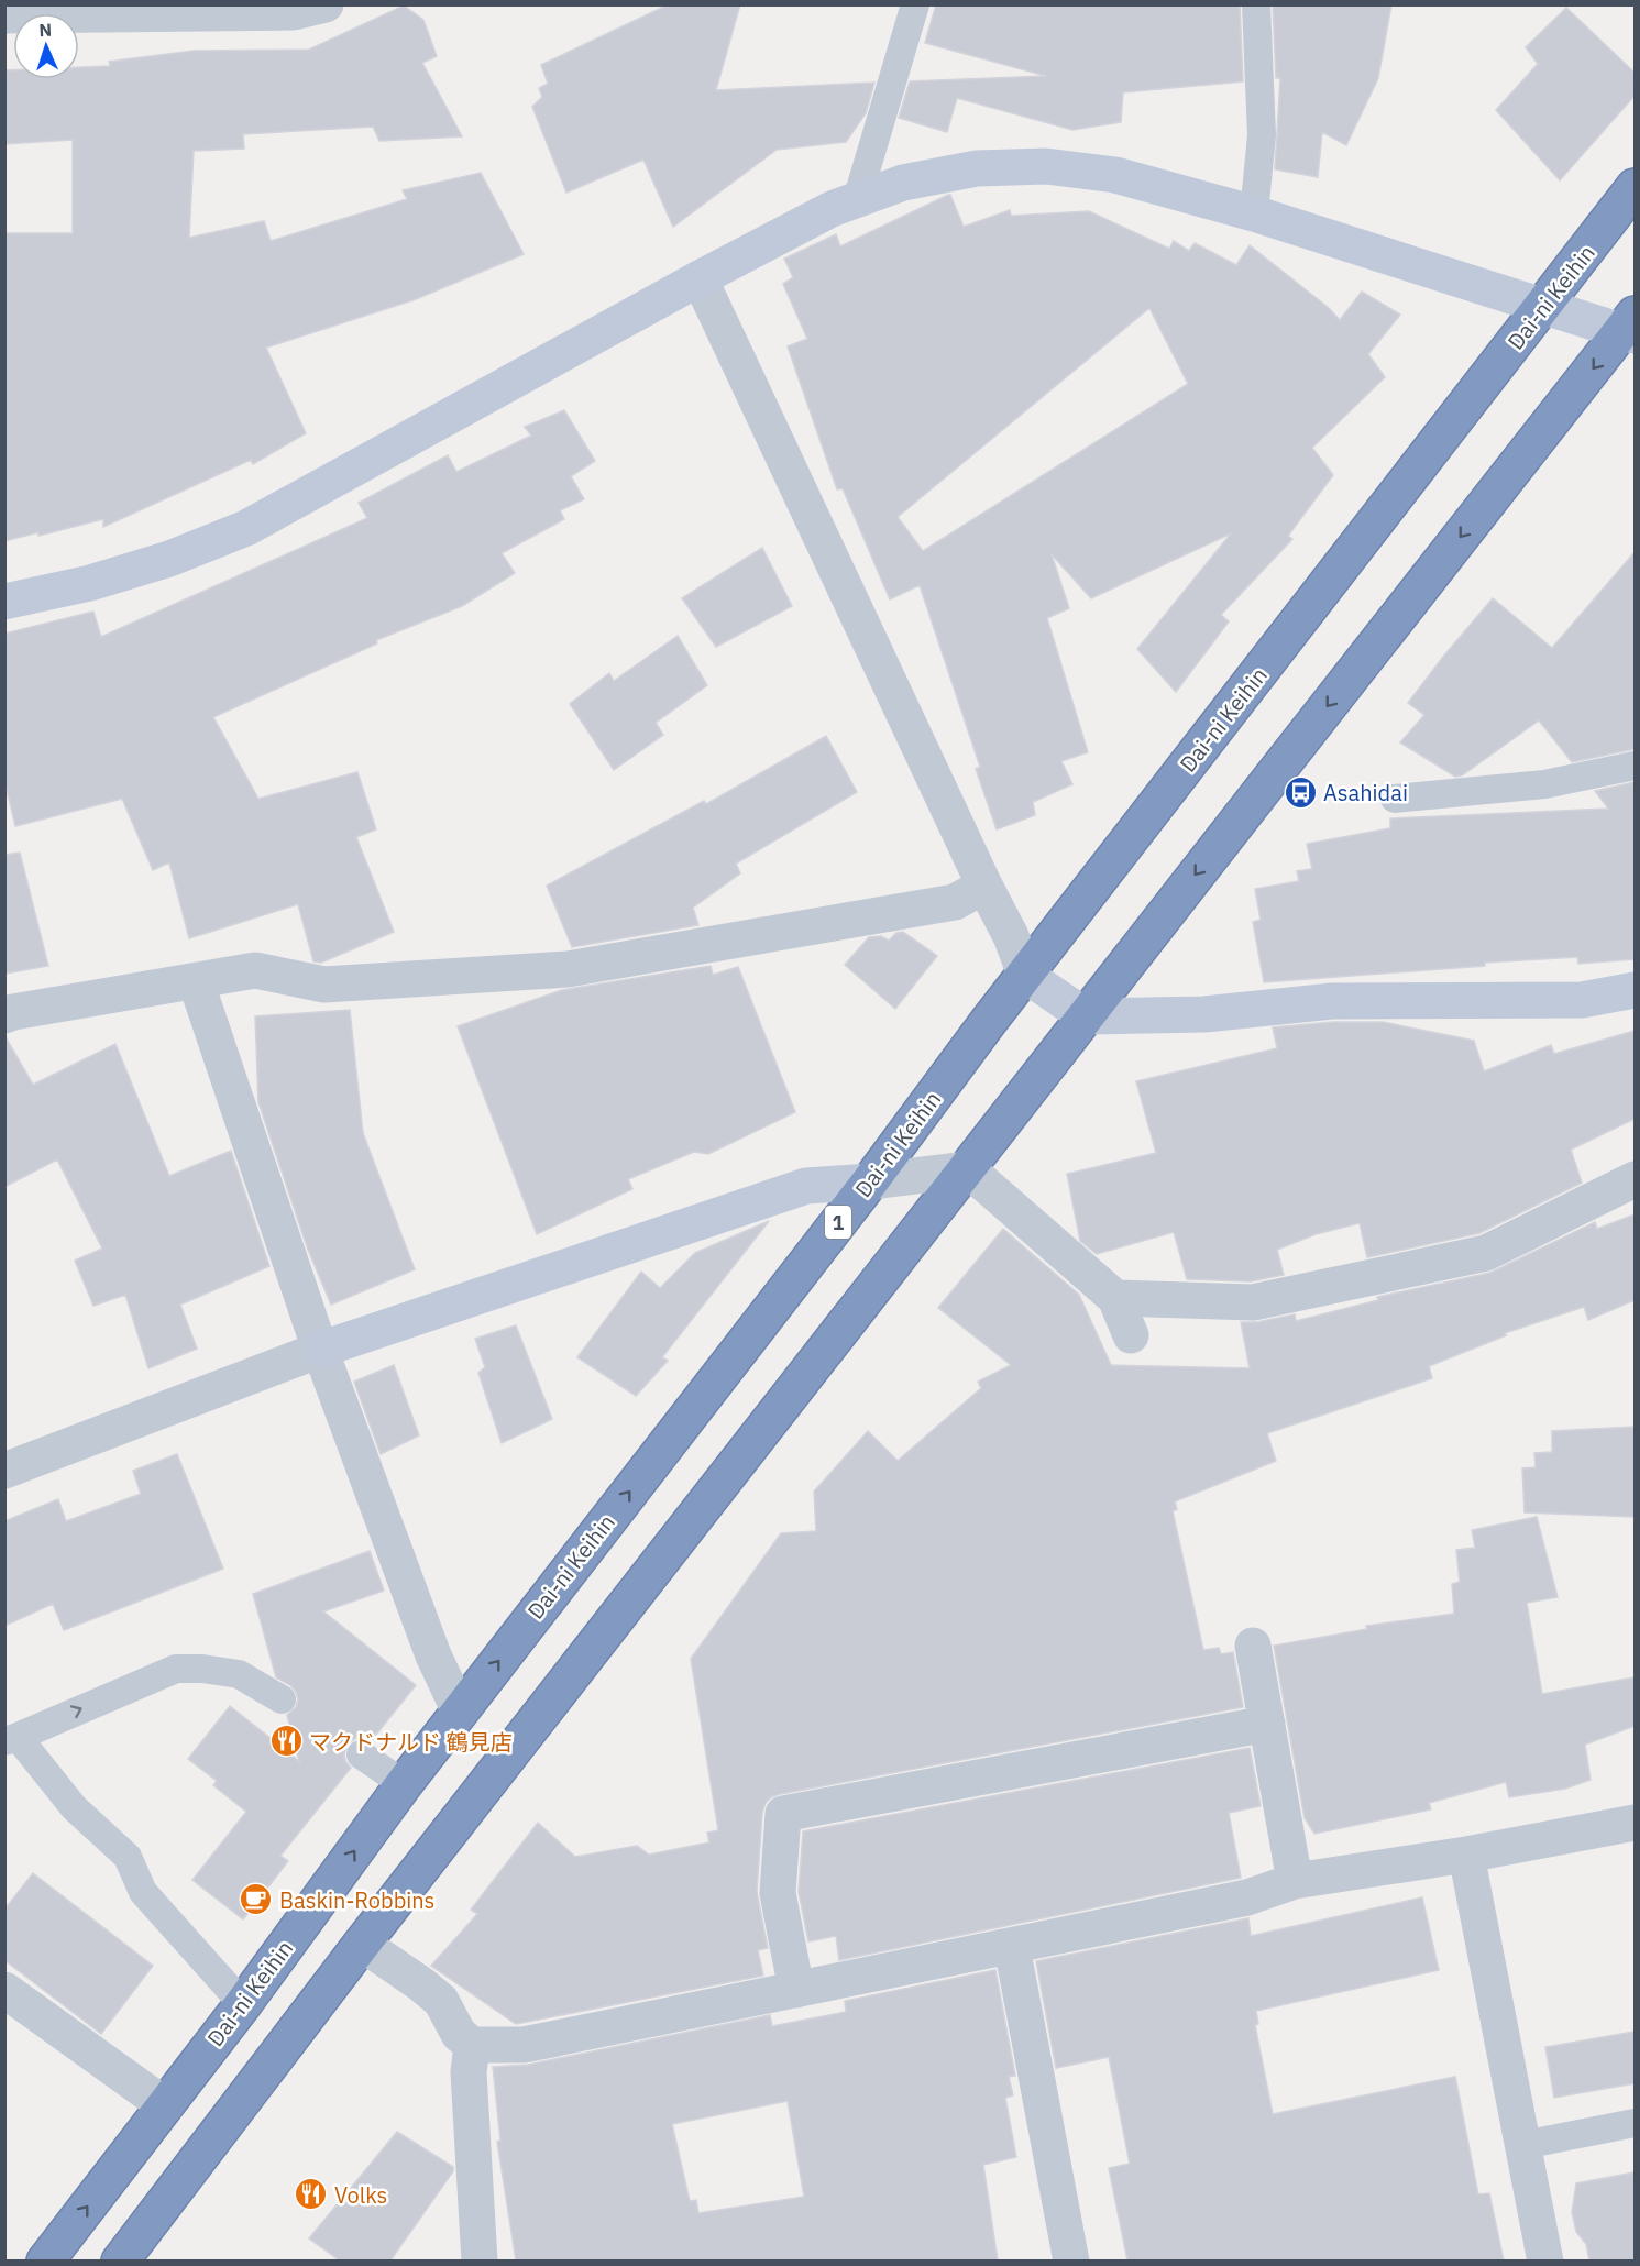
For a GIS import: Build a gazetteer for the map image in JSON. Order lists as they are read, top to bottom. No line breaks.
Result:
{"streets":{"highway":["Dai-ni Keihin","1"]},"places":{"bus stop":["Asahidai"],"restaurant":["マクドナルド 鶴見店","Volks"],"cafe":["Baskin-Robbins"]},"north":"top"}
